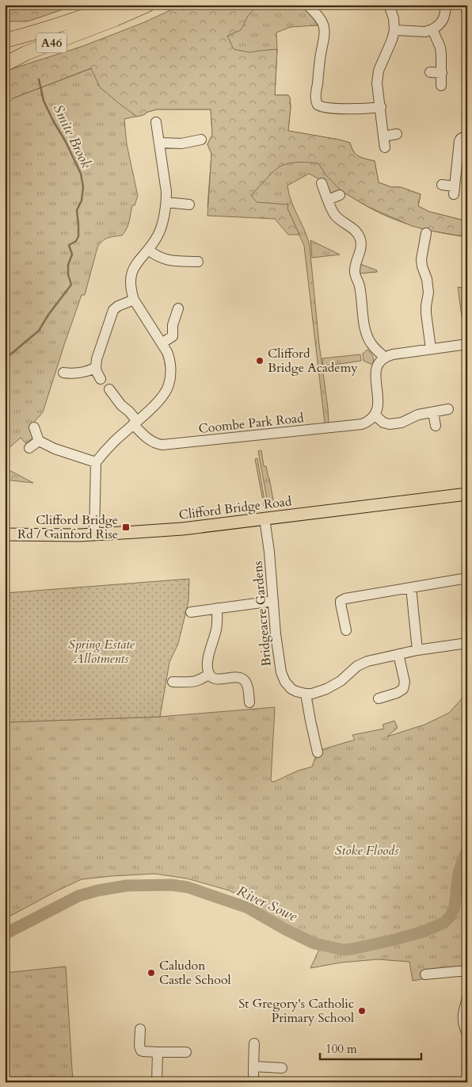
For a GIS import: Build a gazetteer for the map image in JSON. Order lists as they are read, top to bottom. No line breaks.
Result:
{"streets":{"highway":["A46"],"main road":["Clifford Bridge Road"],"street":["Coombe Park Road","Bridgeacre Gardens"]},"crossings":[["Clifford Bridge Road","Bridgeacre Gardens"]],"water":["Smite Brook","River Sowe"],"parks":["Spring Estate Allotments","Stoke Floods"],"places":{"other":["Clifford Bridge Academy","Caludon Castle School","St Gregory's Catholic Primary School"],"transit":["Clifford Bridge Rd / Gainford Rise"]},"scale_bar":"100 m"}
